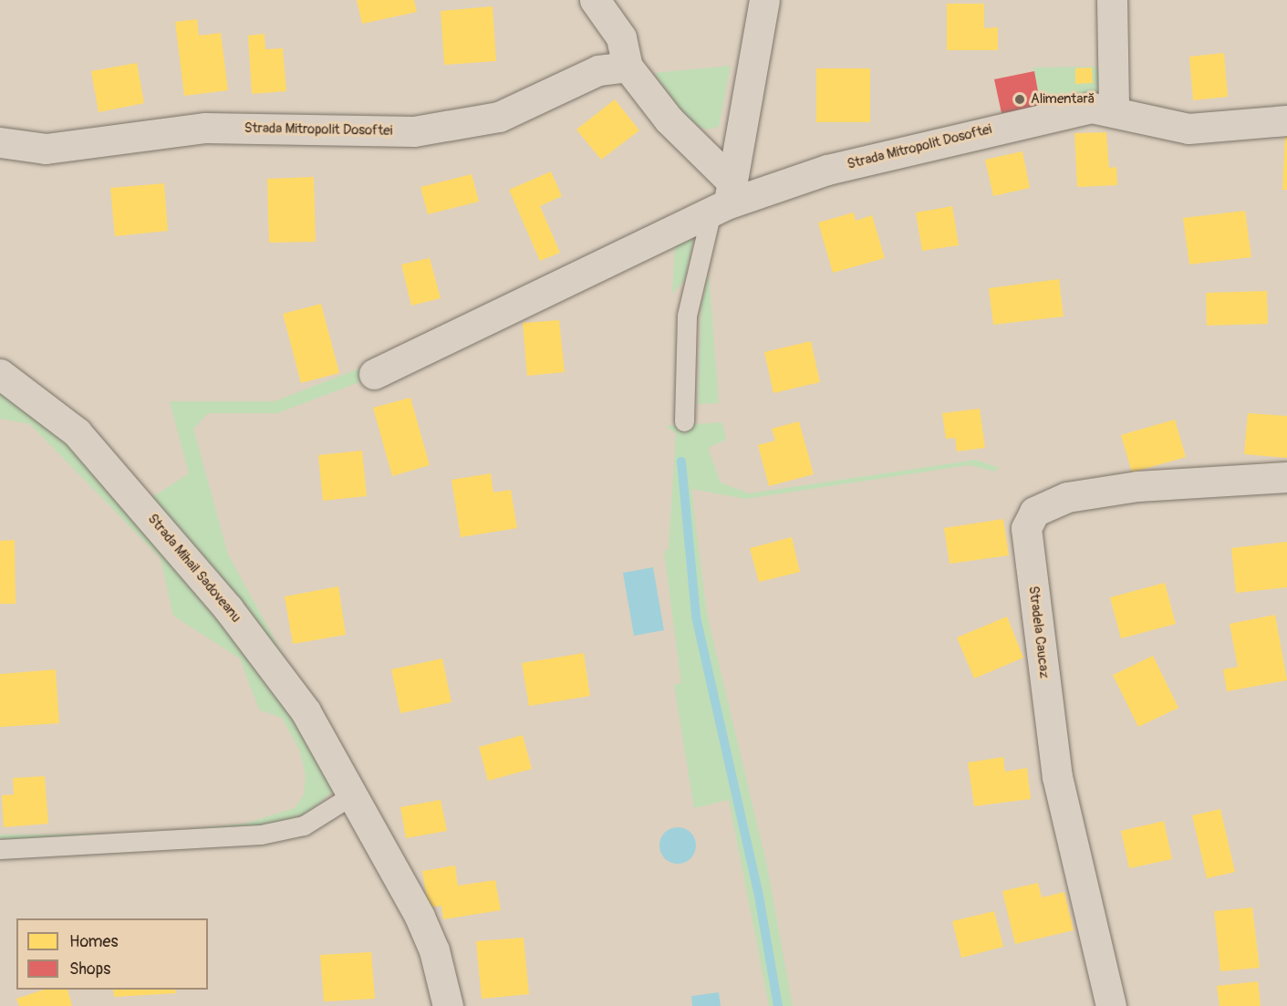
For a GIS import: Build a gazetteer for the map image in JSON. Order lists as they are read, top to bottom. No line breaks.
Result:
{"streets":{"street":["Strada Mitropolit Dosoftei","Strada Mihail Sadoveanu","Stradela Caucaz"]},"places":["Alimentară"],"legend":["Homes","Shops"]}
